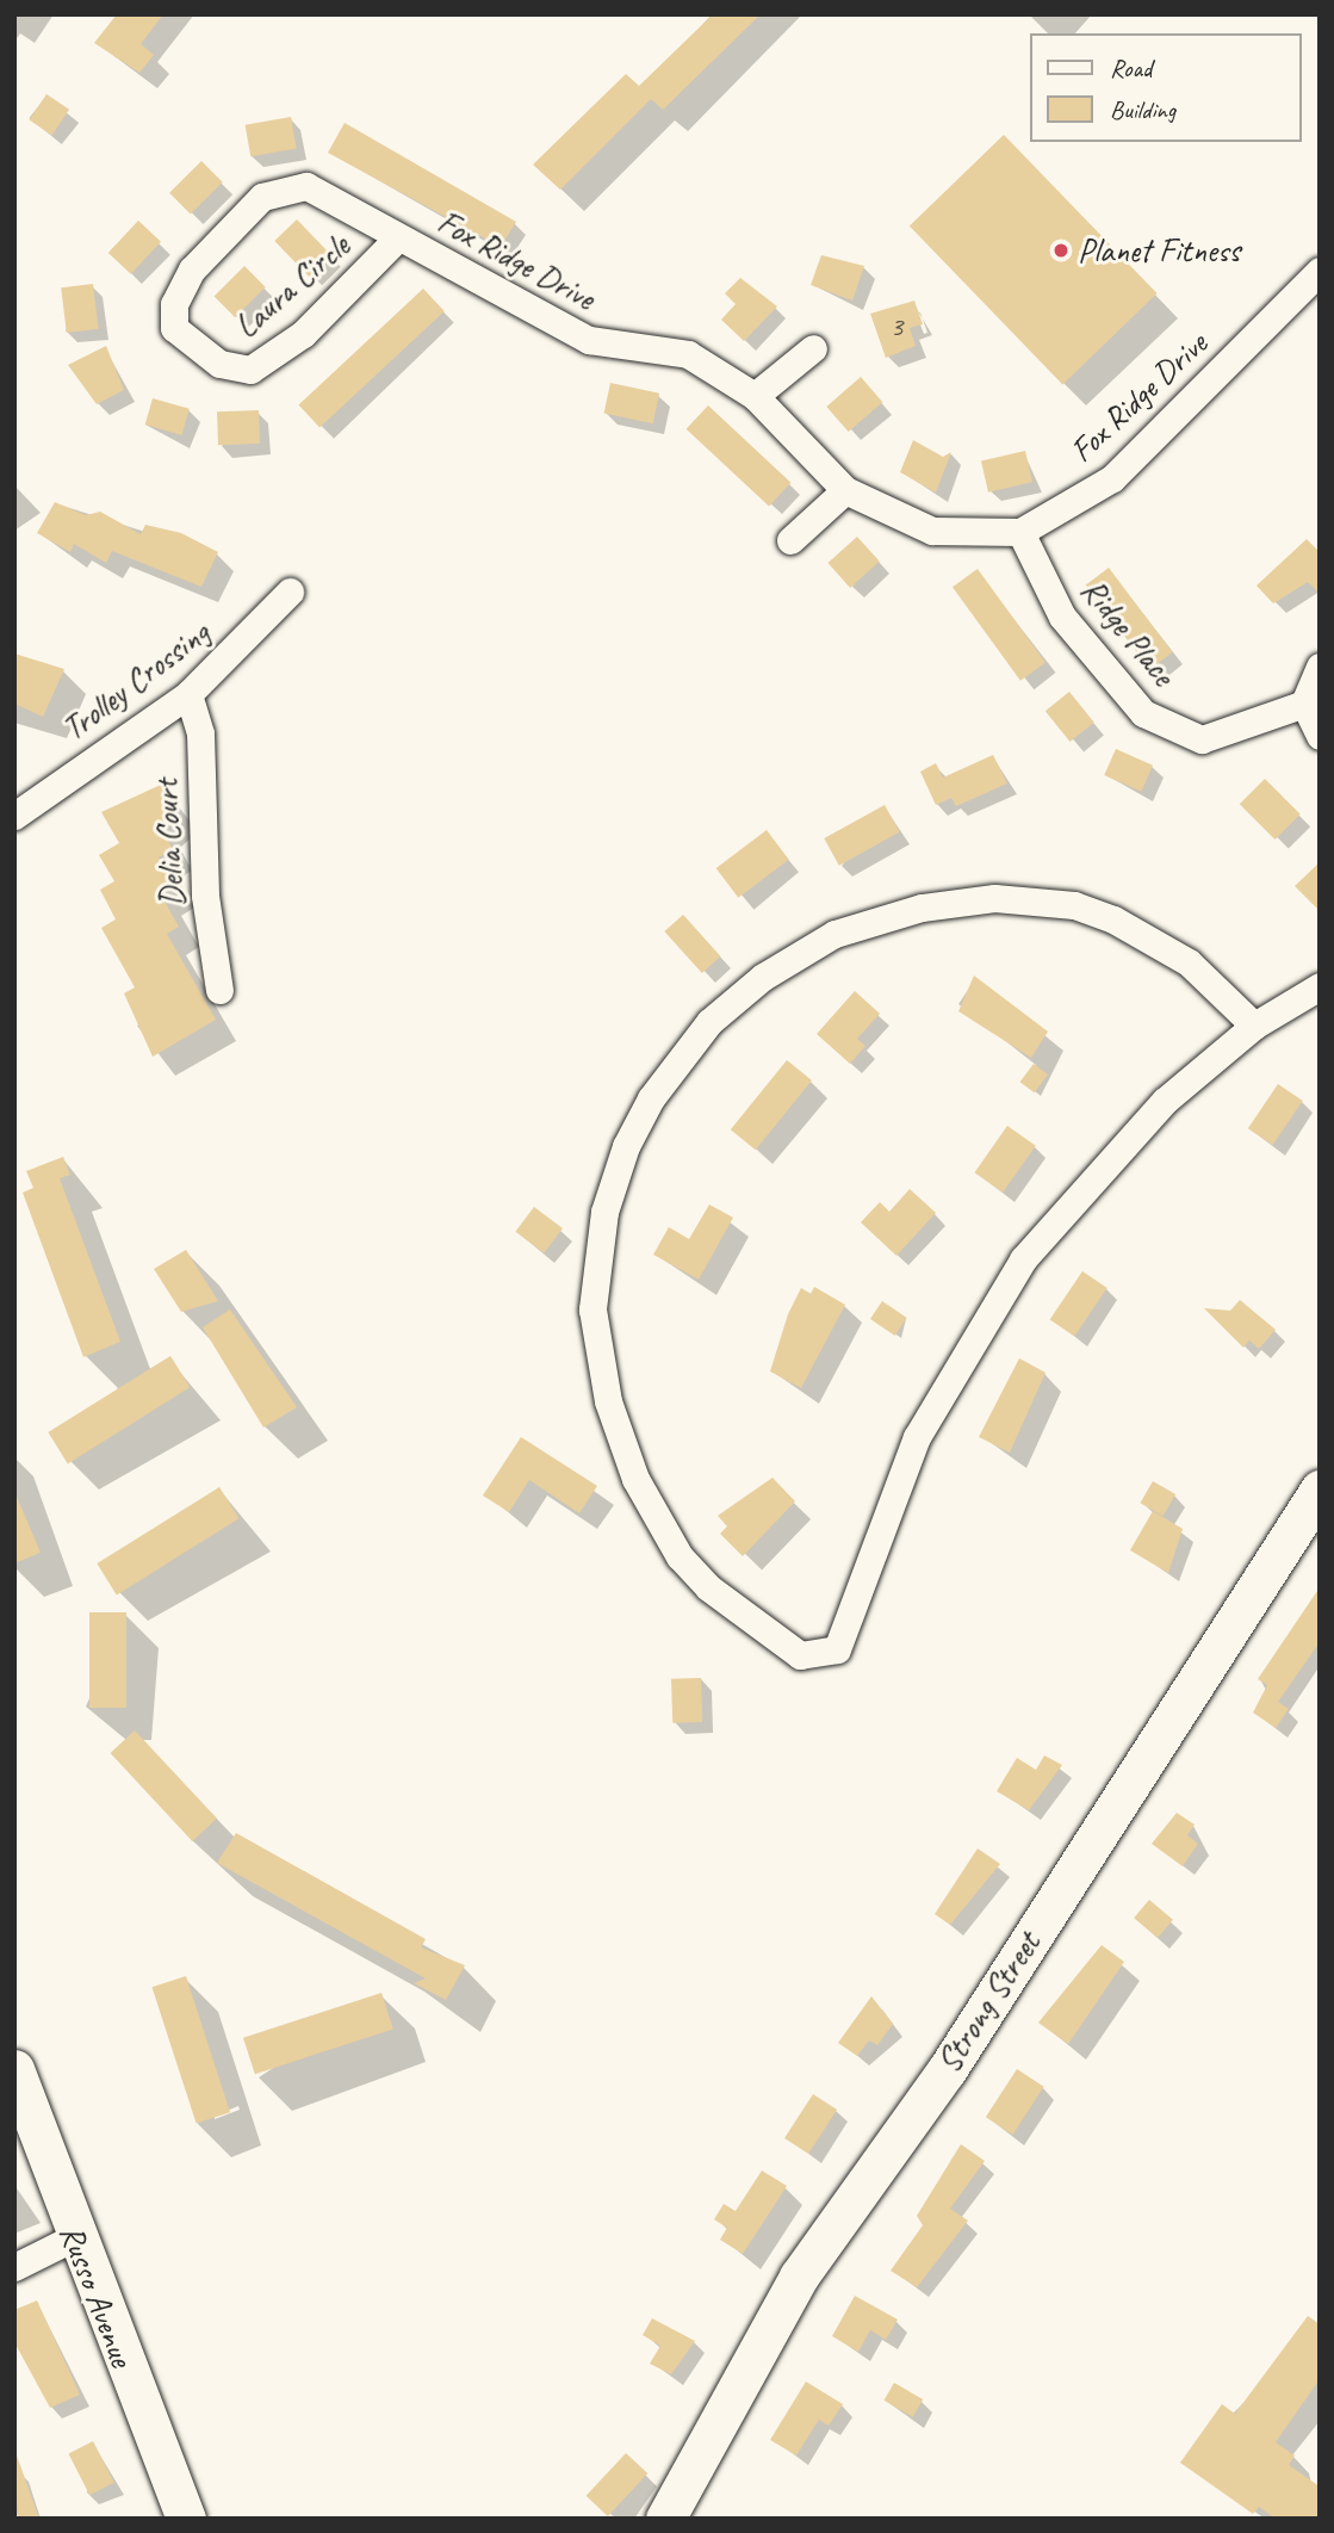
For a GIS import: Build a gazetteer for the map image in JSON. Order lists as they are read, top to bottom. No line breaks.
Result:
{"streets":{"street":["Fox Ridge Drive","Laura Circle","Ridge Place","Trolley Crossing","Delia Court","Strong Street","Russo Avenue"]},"crossings":[["Fox Ridge Drive","Laura Circle"],["Fox Ridge Drive","Ridge Place"],["Trolley Crossing","Delia Court"]],"places":["Planet Fitness"],"house_numbers":["3"],"legend":["Road","Building"]}
